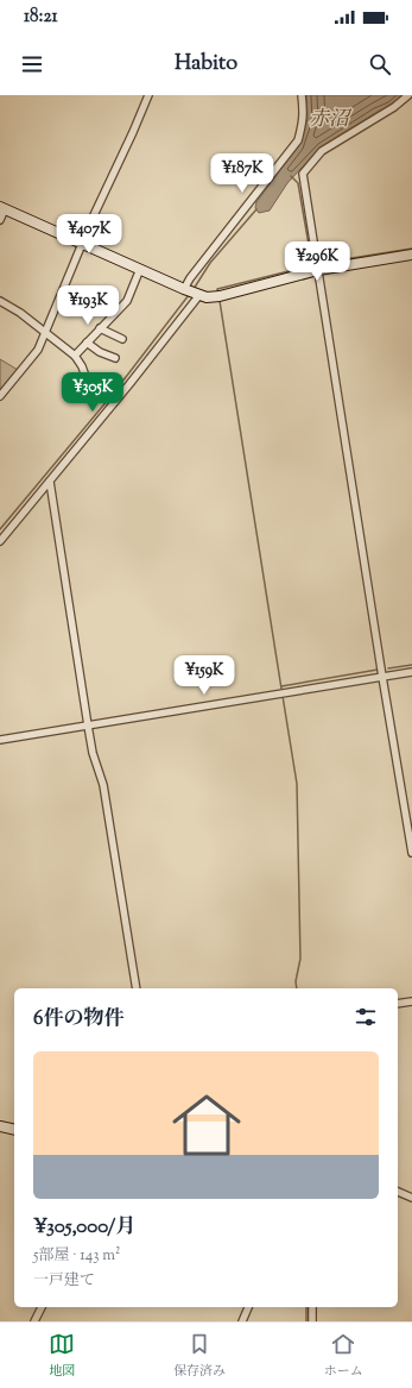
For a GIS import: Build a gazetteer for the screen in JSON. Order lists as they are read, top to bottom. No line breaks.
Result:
{"water":["赤沼"],"page":{"status":"18:21","header":"Habito","price":["¥187K","¥407K","¥296K","¥193K","¥305K","¥159K"],"heading":"6件の物件","list":[{"name":"¥305,000/月","note":"5部屋 · 143 m² · 一戸建て"}],"tabs":["地図","保存済み","ホーム"]}}
